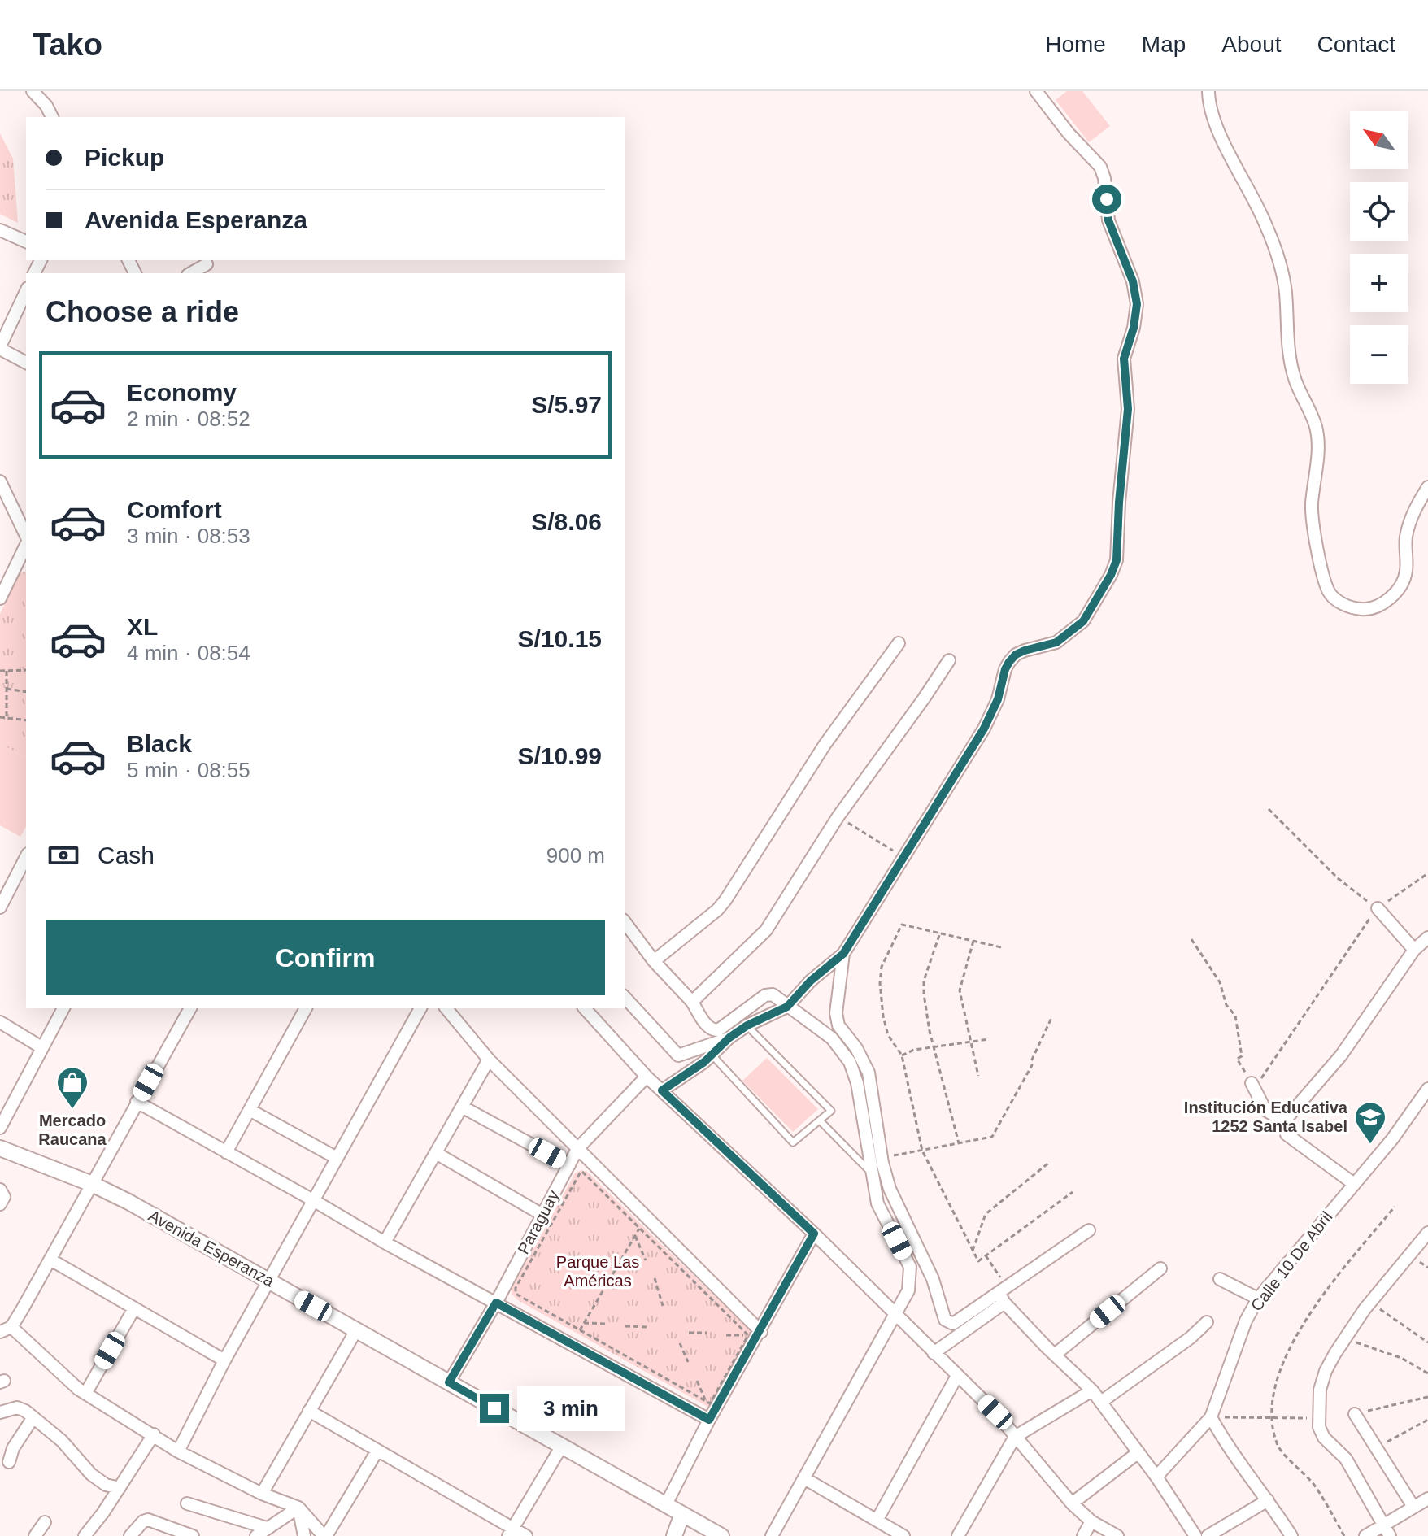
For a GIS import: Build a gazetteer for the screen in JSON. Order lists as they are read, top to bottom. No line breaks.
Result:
{"streets":{"street":["Paraguay","Avenida Esperanza","Calle 10 De Abril"]},"crossings":[["Paraguay","Avenida Esperanza"]],"parks":["Parque Las Américas"],"places":{"shop":["Mercado Raucana"],"school or university":["Institución Educativa 1252 Santa Isabel"]},"north":"top left","page":{"header":"Tako","nav":["Home","Map","About","Contact"],"map_buttons":["+","−"],"banner":["Pickup","Avenida Esperanza"],"heading":"Choose a ride","list":[{"name":"Economy","note":"2 min · 08:52","value":"S/5.97"},{"name":"Comfort","note":"3 min · 08:53","value":"S/8.06"},{"name":"XL","note":"4 min · 08:54","value":"S/10.15"},{"name":"Black","note":"5 min · 08:55","value":"S/10.99"}],"pay":["Cash","900 m"],"buttons":"Confirm","bubble":"3 min"}}
